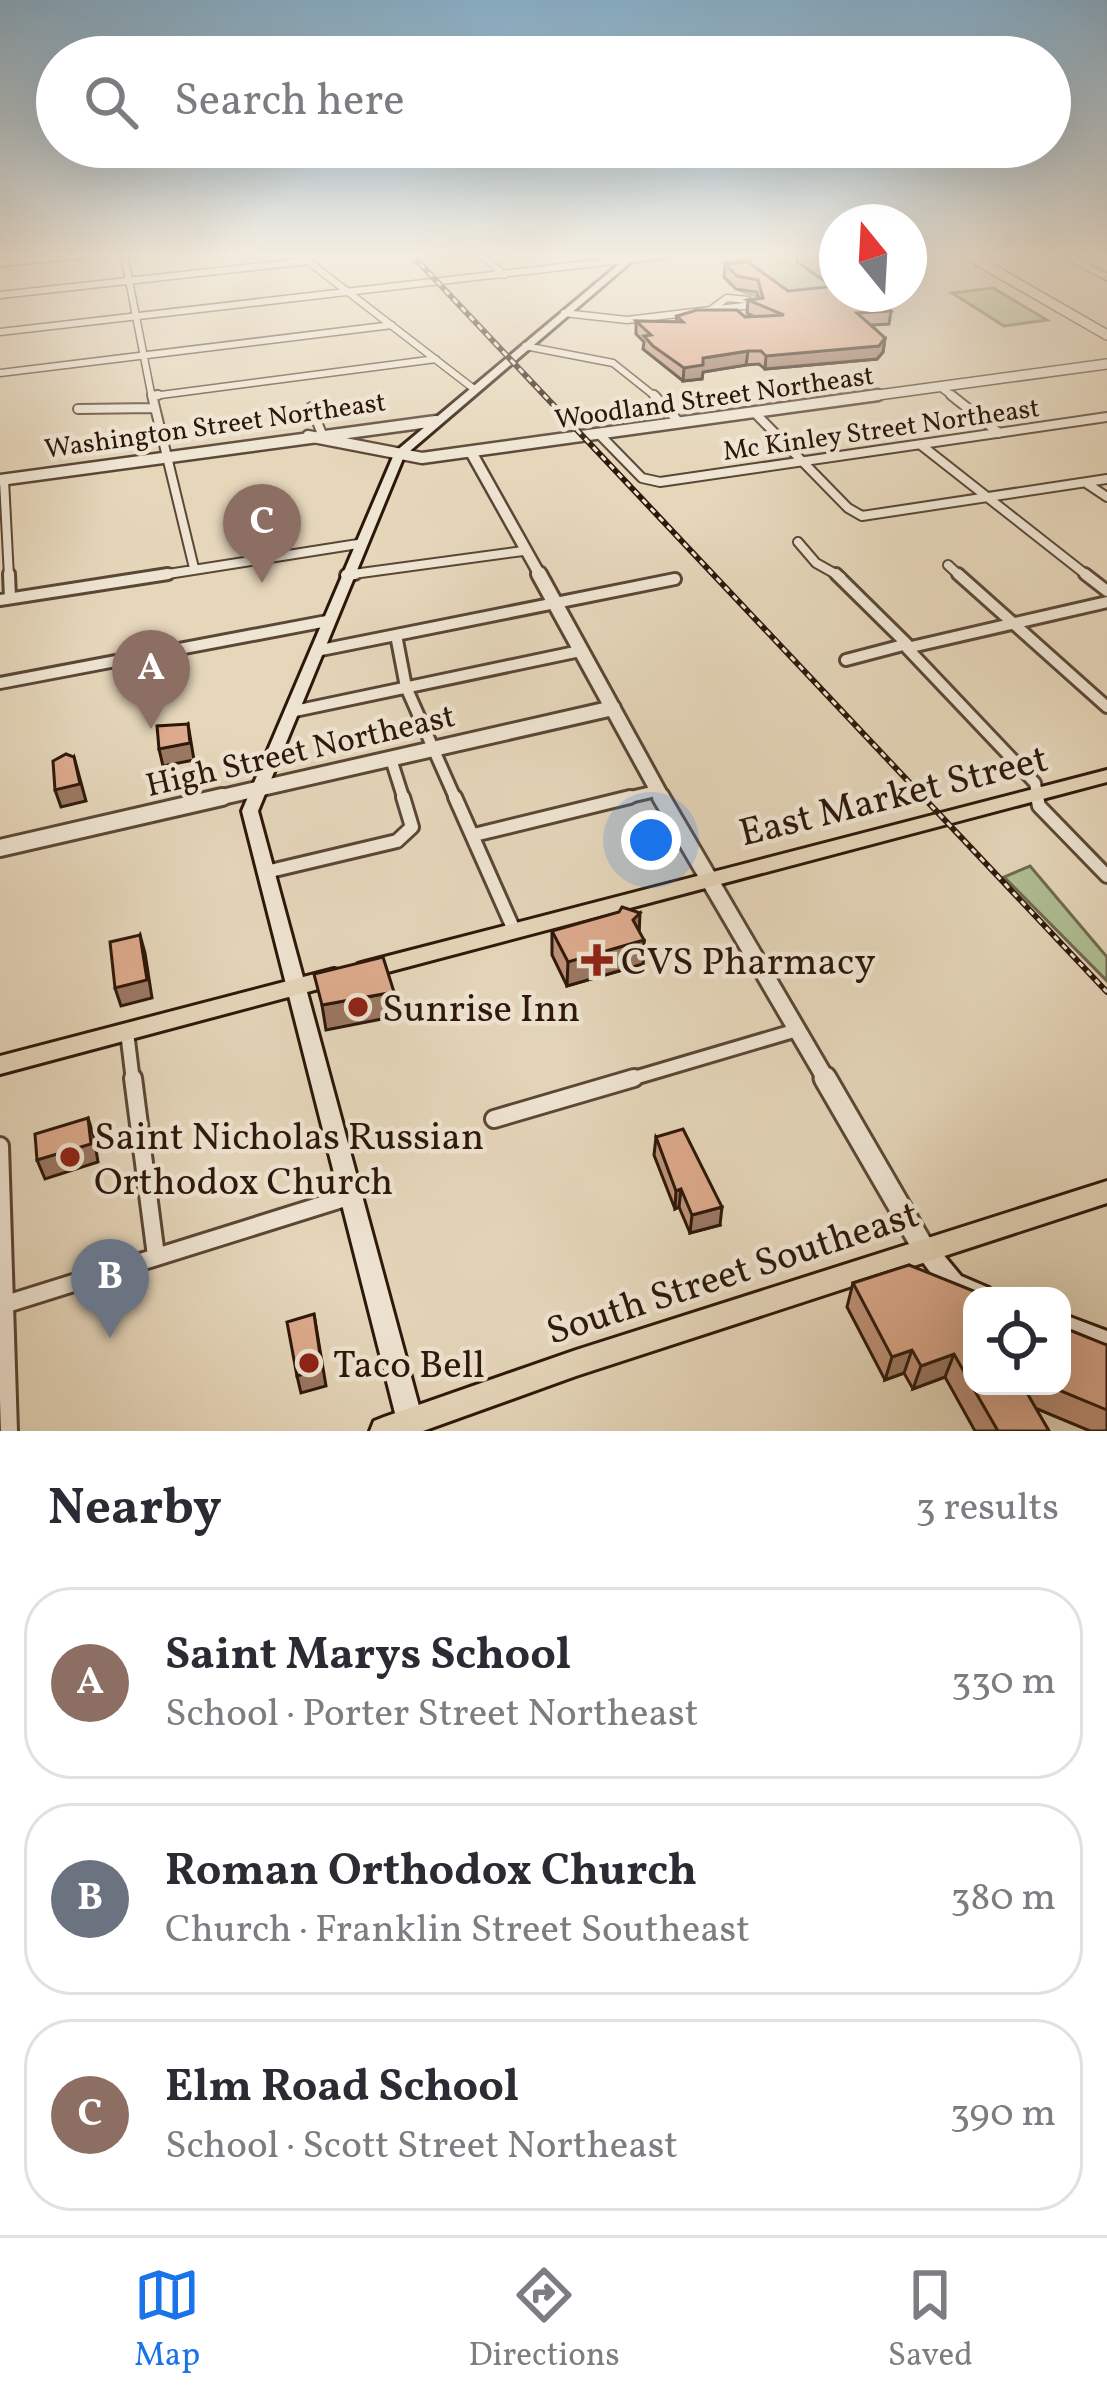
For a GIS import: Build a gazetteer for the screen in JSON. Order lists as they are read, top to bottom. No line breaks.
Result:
{"streets":{"main road":["East Market Street","South Street Southeast"],"street":["Woodland Street Northeast","Washington Street Northeast","Mc Kinley Street Northeast","High Street Northeast"]},"crossings":[["Woodland Street Northeast","Washington Street Northeast"],["Woodland Street Northeast","Mc Kinley Street Northeast"]],"places":{"health":["CVS Pharmacy"],"other":["Sunrise Inn","Saint Nicholas Russian Orthodox Church","Taco Bell"]},"north":"top","page":{"search":"Search here","pins":["C","A","B"],"heading":["Nearby","3 results"],"list":[{"mark":"A","name":"Saint Marys School","note":"School · Porter Street Northeast","value":"330 m"},{"mark":"B","name":"Roman Orthodox Church","note":"Church · Franklin Street Southeast","value":"380 m"},{"mark":"C","name":"Elm Road School","note":"School · Scott Street Northeast","value":"390 m"}],"nav":["Map","Directions","Saved"]}}
